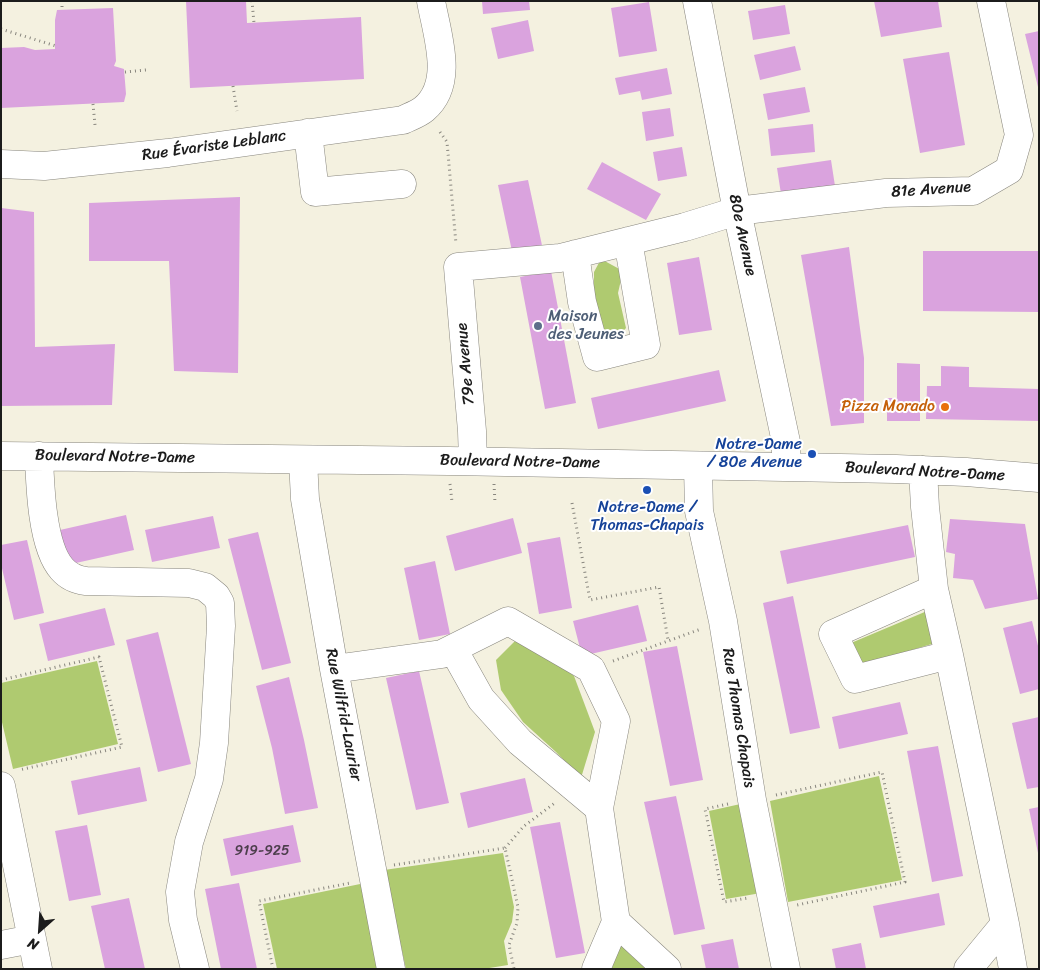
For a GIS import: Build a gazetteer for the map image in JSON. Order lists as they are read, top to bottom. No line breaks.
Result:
{"streets":{"street":["Rue Évariste Leblanc","81e Avenue","80e Avenue","79e Avenue","Boulevard Notre-Dame","Rue Wilfrid-Laurier","Rue Thomas Chapais"]},"crossings":[["81e Avenue","80e Avenue"],["81e Avenue","79e Avenue"],["80e Avenue","Boulevard Notre-Dame"],["79e Avenue","Boulevard Notre-Dame"],["Boulevard Notre-Dame","Rue Wilfrid-Laurier"],["Boulevard Notre-Dame","Rue Thomas Chapais"]],"places":["Maison des Jeunes","Pizza Morado","Notre-Dame / 80e Avenue","Notre-Dame / Thomas-Chapais"],"house_numbers":["919-925"],"north":"bottom left"}
